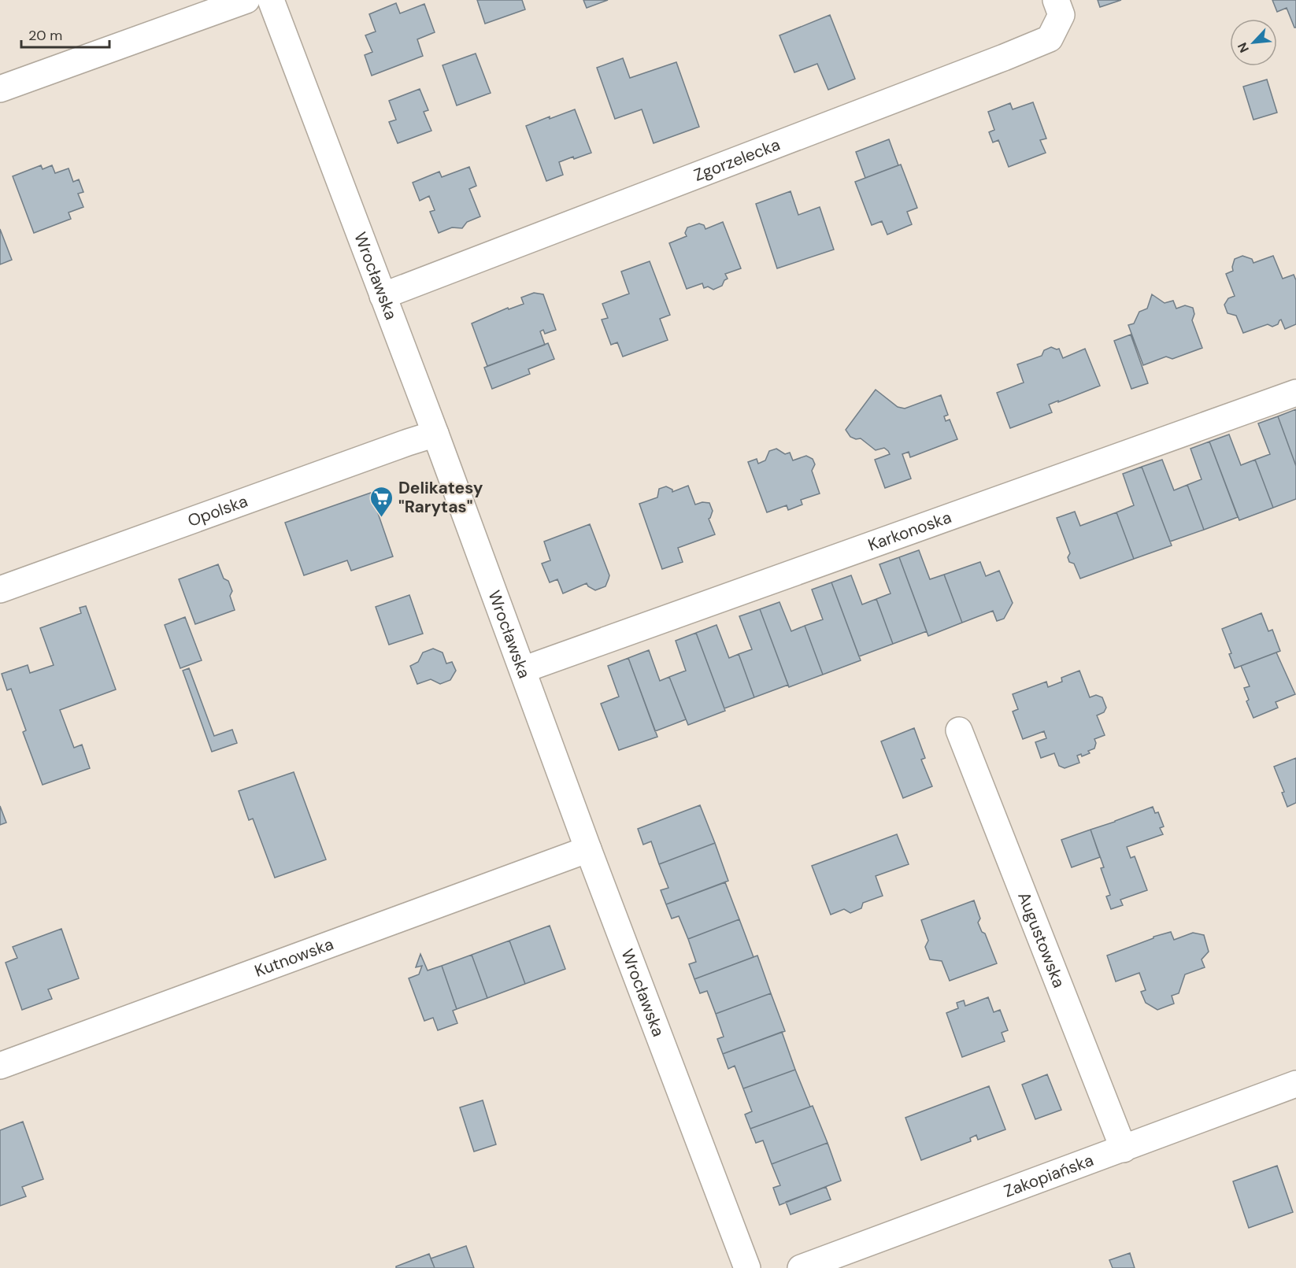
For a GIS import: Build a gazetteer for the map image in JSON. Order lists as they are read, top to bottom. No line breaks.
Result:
{"streets":{"street":["Zgorzelecka","Wrocławska","Opolska","Karkonoska","Augustowska","Kutnowska","Zakopiańska"]},"crossings":[["Zgorzelecka","Wrocławska"],["Wrocławska","Opolska"],["Wrocławska","Karkonoska"],["Wrocławska","Kutnowska"],["Augustowska","Zakopiańska"]],"places":{"supermarket":["Delikatesy \"Rarytas\""]},"scale_bar":"20 m","north":"bottom left"}
